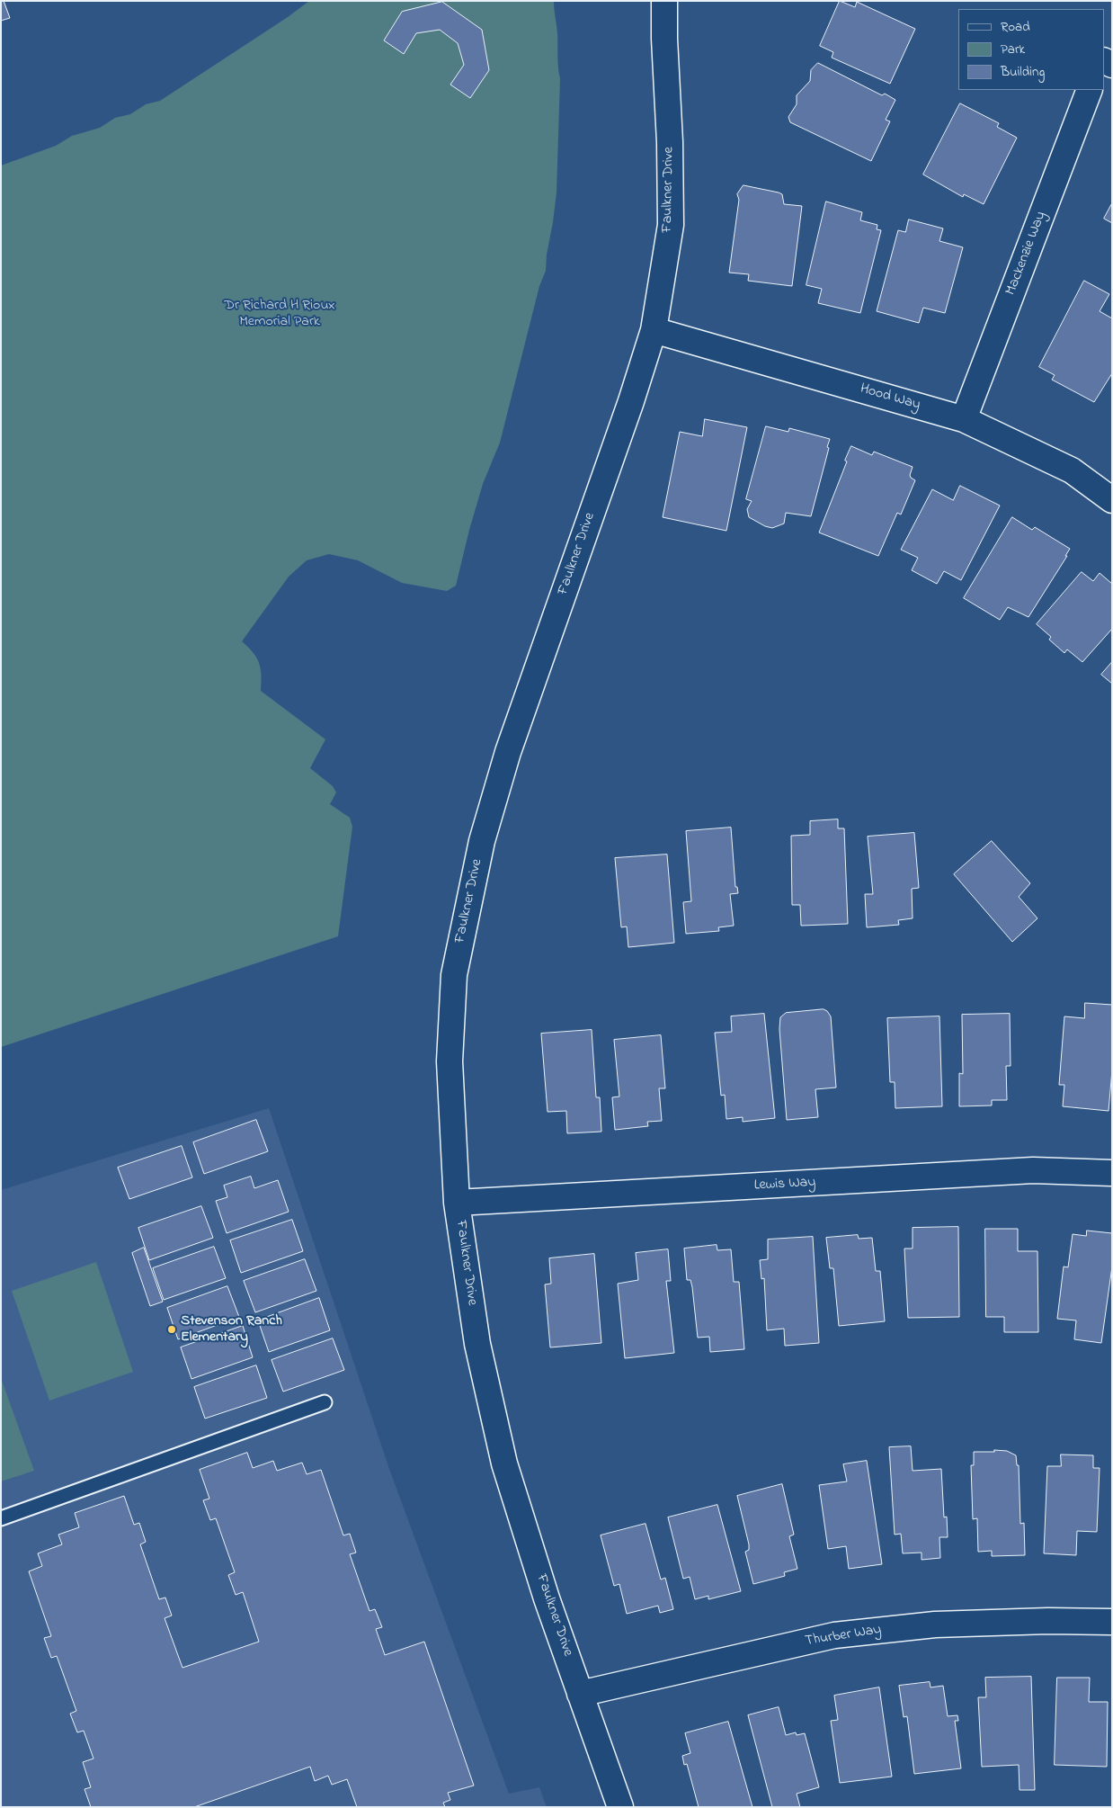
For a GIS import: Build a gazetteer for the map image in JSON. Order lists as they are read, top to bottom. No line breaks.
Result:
{"streets":{"street":["Faulkner Drive","Mackenzie Way","Hood Way","Lewis Way","Thurber Way"]},"crossings":[["Faulkner Drive","Hood Way"],["Faulkner Drive","Lewis Way"],["Faulkner Drive","Thurber Way"],["Mackenzie Way","Hood Way"]],"parks":["Dr Richard H Rioux Memorial Park"],"places":["Stevenson Ranch Elementary"],"legend":["Road","Park","Building"]}
